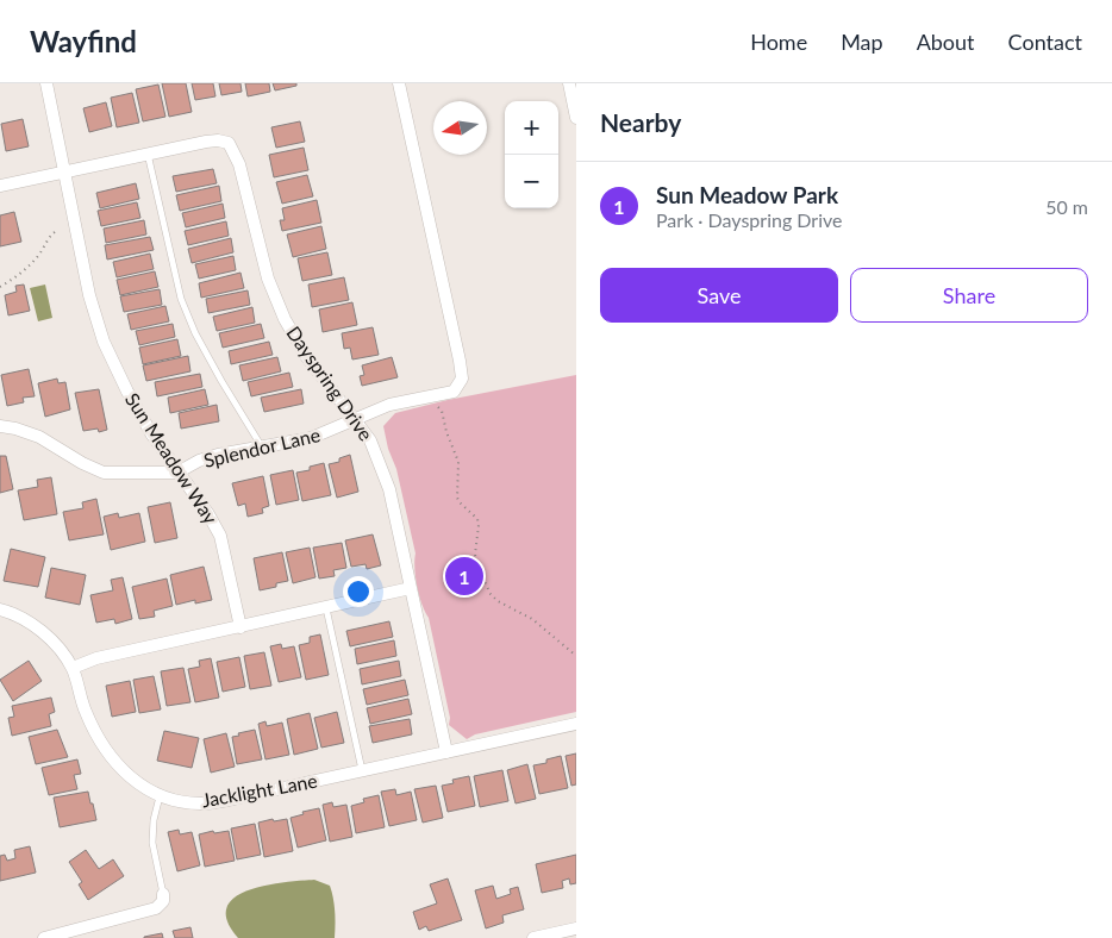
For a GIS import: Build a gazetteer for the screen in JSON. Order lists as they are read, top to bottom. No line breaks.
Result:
{"streets":{"street":["Dayspring Drive","Splendor Lane","Sun Meadow Way","Jacklight Lane"]},"crossings":[["Dayspring Drive","Splendor Lane"],["Dayspring Drive","Sun Meadow Way"],["Dayspring Drive","Jacklight Lane"],["Splendor Lane","Sun Meadow Way"]],"north":"left","page":{"header":"Wayfind","nav":["Home","Map","About","Contact"],"heading":"Nearby","map_buttons":["+","−"],"list":[{"mark":"1","name":"Sun Meadow Park","note":"Park · Dayspring Drive","value":"50 m"}],"buttons":["Save","Share"],"pins":"1"}}
